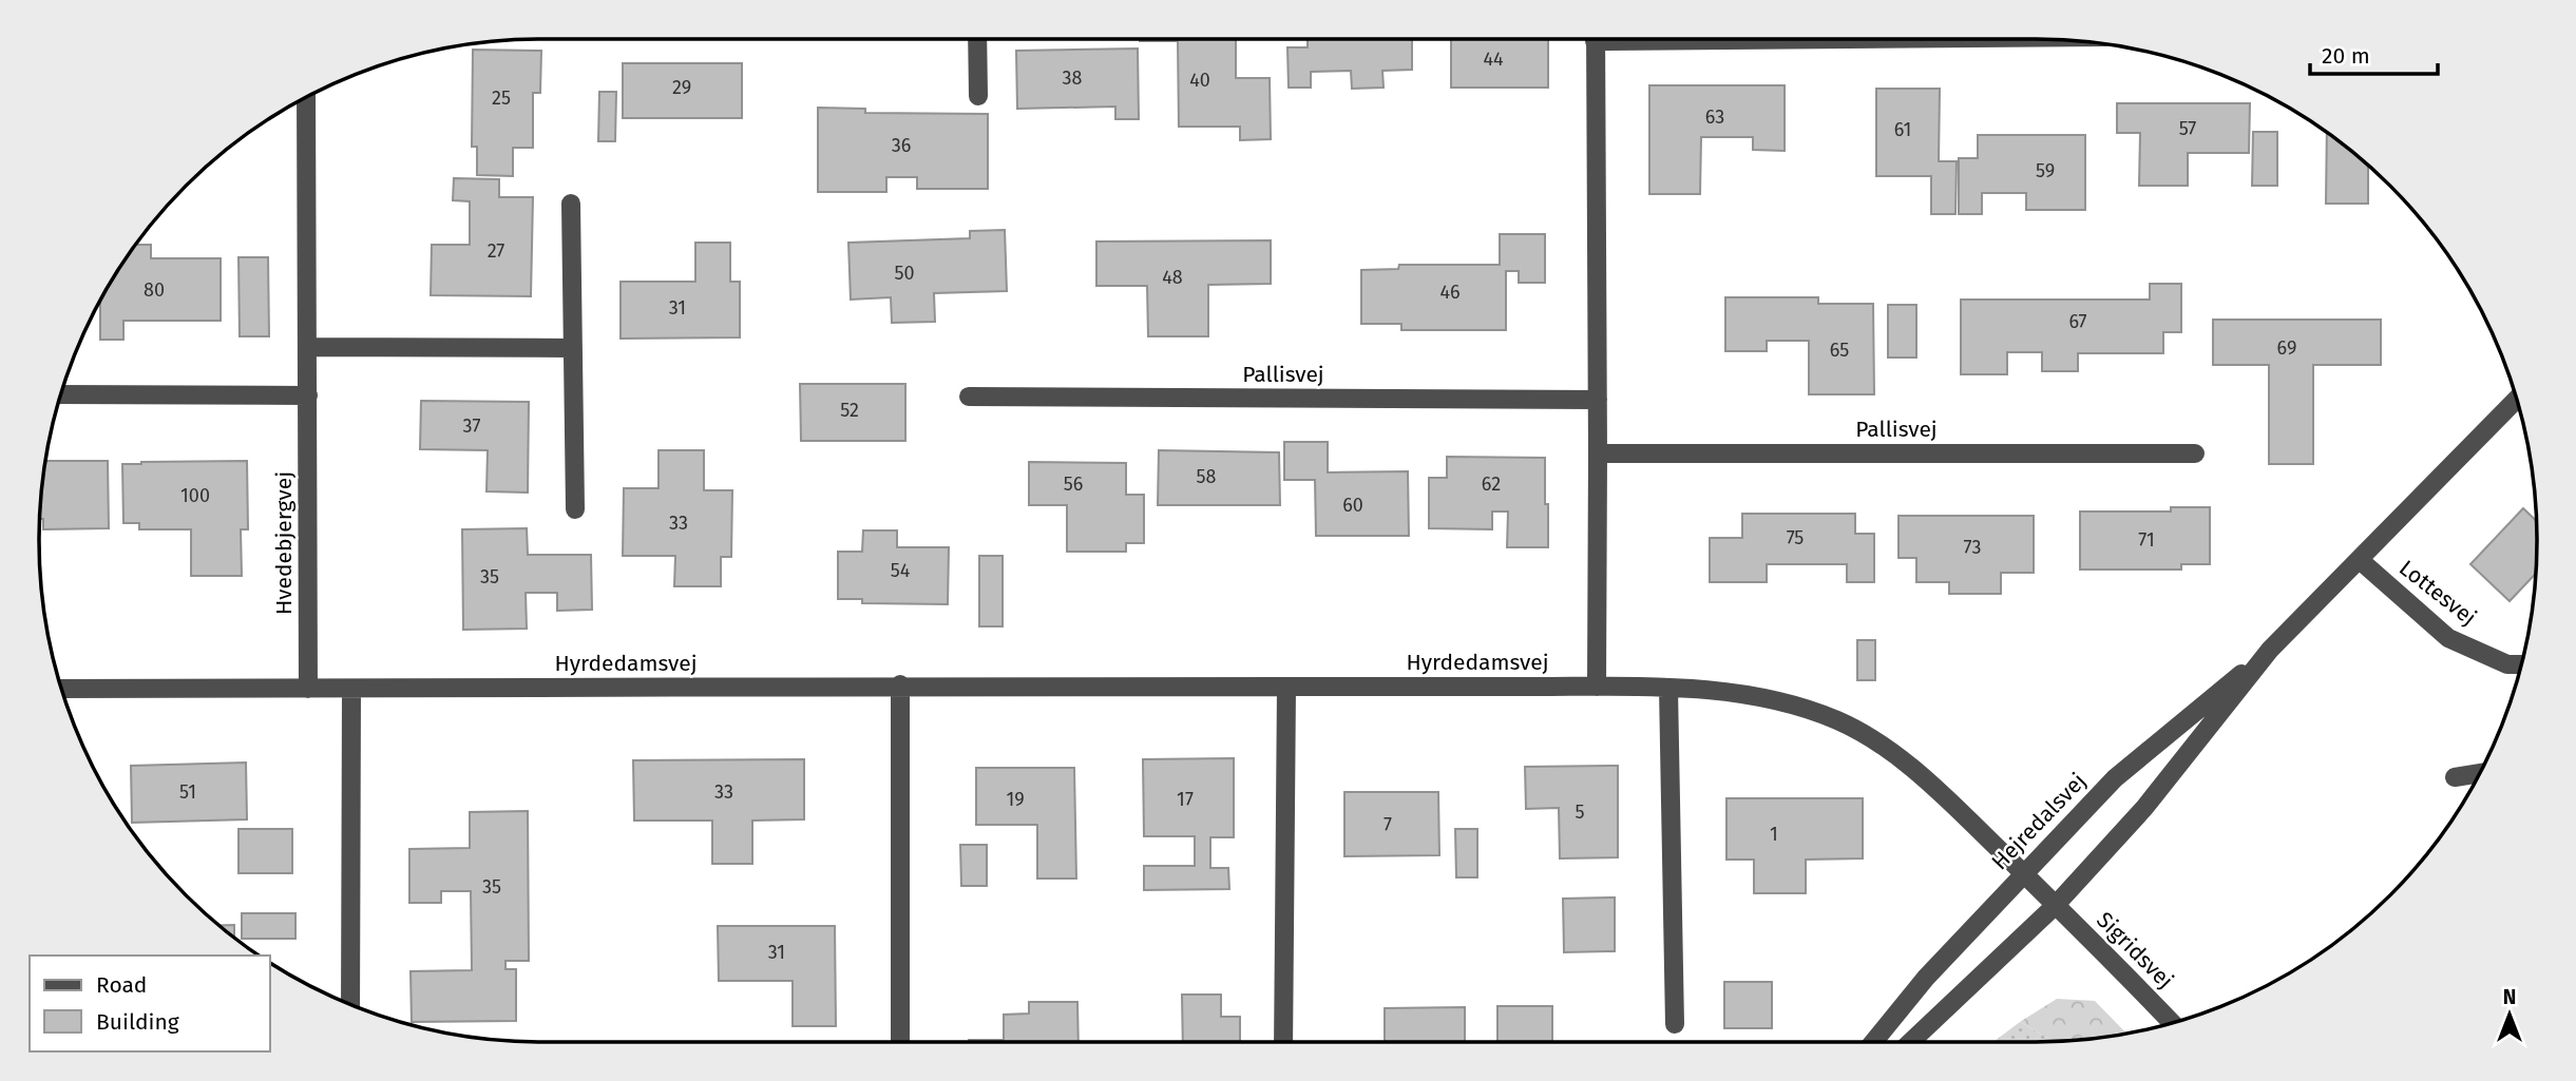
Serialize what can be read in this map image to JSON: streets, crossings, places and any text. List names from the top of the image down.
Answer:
{
  "streets": {
    "street": [
      "Pallisvej",
      "Hvedebjergvej",
      "Lottesvej",
      "Hyrdedamsvej",
      "Hejredalsvej",
      "Sigridsvej"
    ]
  },
  "crossings": [
    ["Hvedebjergvej", "Hyrdedamsvej"],
    ["Lottesvej", "Hejredalsvej"],
    ["Hyrdedamsvej", "Hejredalsvej"],
    ["Hyrdedamsvej", "Sigridsvej"],
    ["Hejredalsvej", "Sigridsvej"]
  ],
  "house_numbers": [
    "44",
    "38",
    "40",
    "29",
    "25",
    "63",
    "57",
    "61",
    "36",
    "59",
    "27",
    "50",
    "48",
    "80",
    "46",
    "31",
    "67",
    "69",
    "65",
    "52",
    "37",
    "58",
    "56",
    "62",
    "100",
    "60",
    "33",
    "75",
    "71",
    "73",
    "54",
    "35",
    "51",
    "33",
    "19",
    "17",
    "5",
    "7",
    "1",
    "35",
    "31"
  ],
  "legend": ["Road", "Building"],
  "scale_bar": "20 m",
  "north": "top"
}
